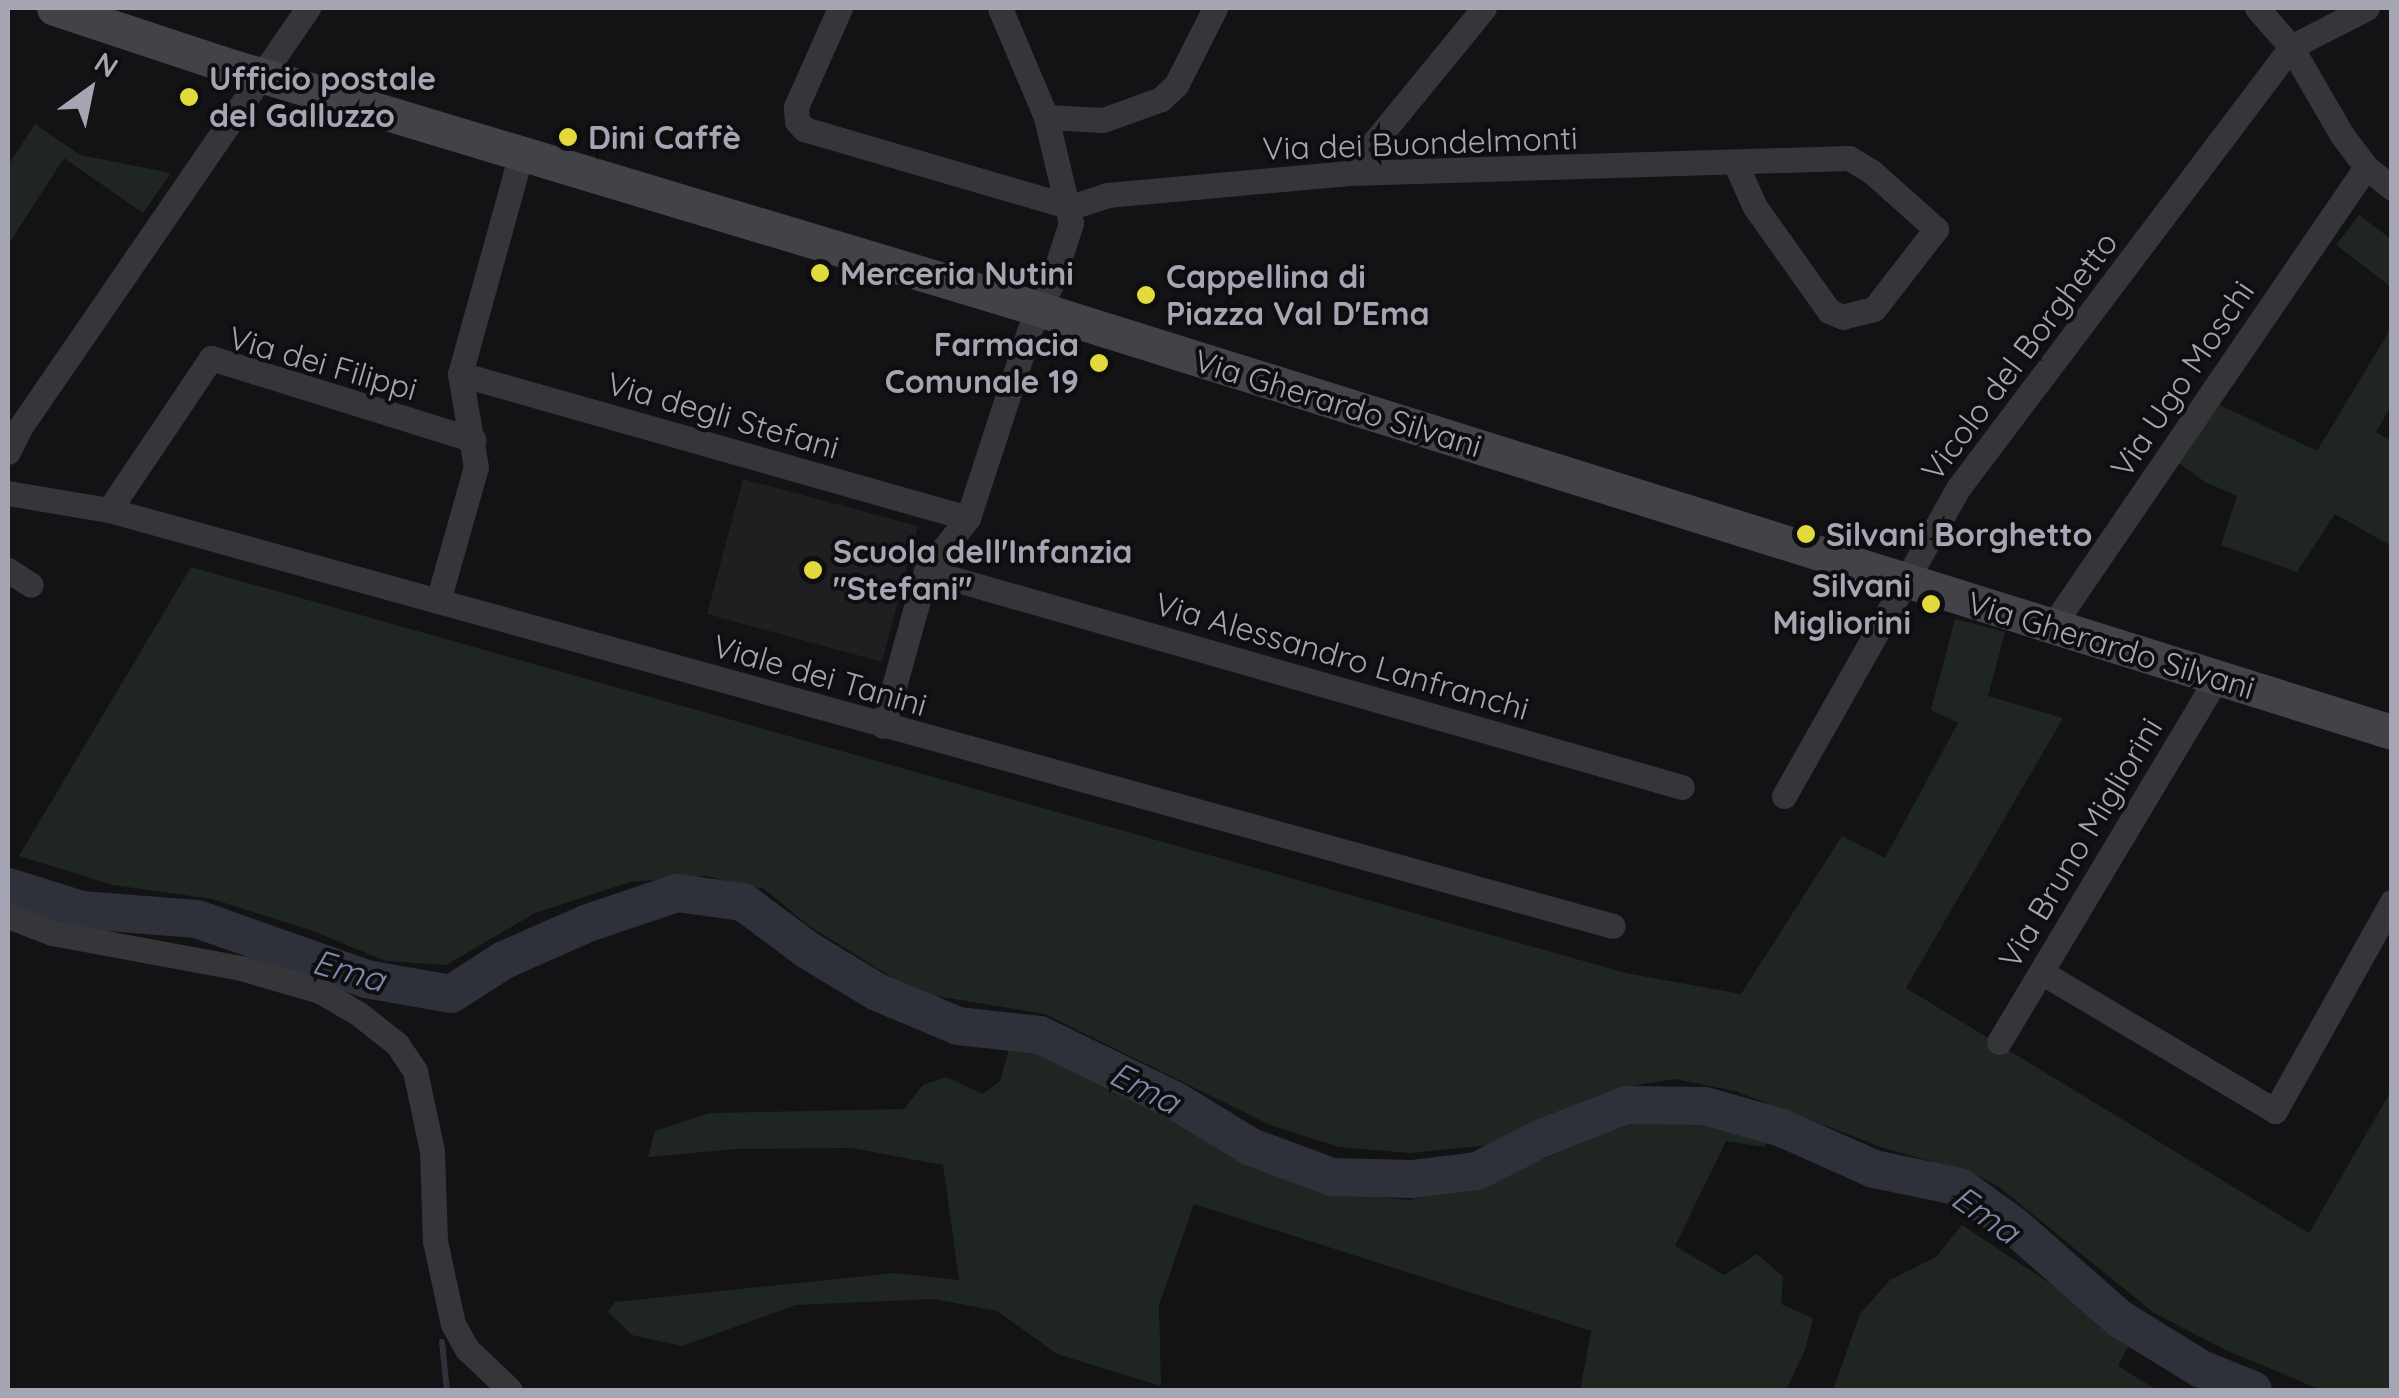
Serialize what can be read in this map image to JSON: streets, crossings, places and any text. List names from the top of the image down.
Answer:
{
  "streets": {
    "main road": ["Via Gherardo Silvani"],
    "street": [
      "Via dei Buondelmonti",
      "Vicolo del Borghetto",
      "Via dei Filippi",
      "Via Ugo Moschi",
      "Via degli Stefani",
      "Via Alessandro Lanfranchi",
      "Viale dei Tanini",
      "Via Bruno Migliorini"
    ]
  },
  "crossings": [
    ["Vicolo del Borghetto", "Via Gherardo Silvani"],
    ["Via dei Filippi", "Viale dei Tanini"],
    ["Via Ugo Moschi", "Via Gherardo Silvani"],
    ["Via Gherardo Silvani", "Via Bruno Migliorini"]
  ],
  "water": ["Ema"],
  "places": [
    "Ufficio postale del Galluzzo",
    "Dini Caffè",
    "Merceria Nutini",
    "Cappellina di Piazza Val D'Ema",
    "Farmacia Comunale 19",
    "Silvani Borghetto",
    "Scuola dell'Infanzia \"Stefani\"",
    "Silvani Migliorini"
  ],
  "north": "top right"
}
